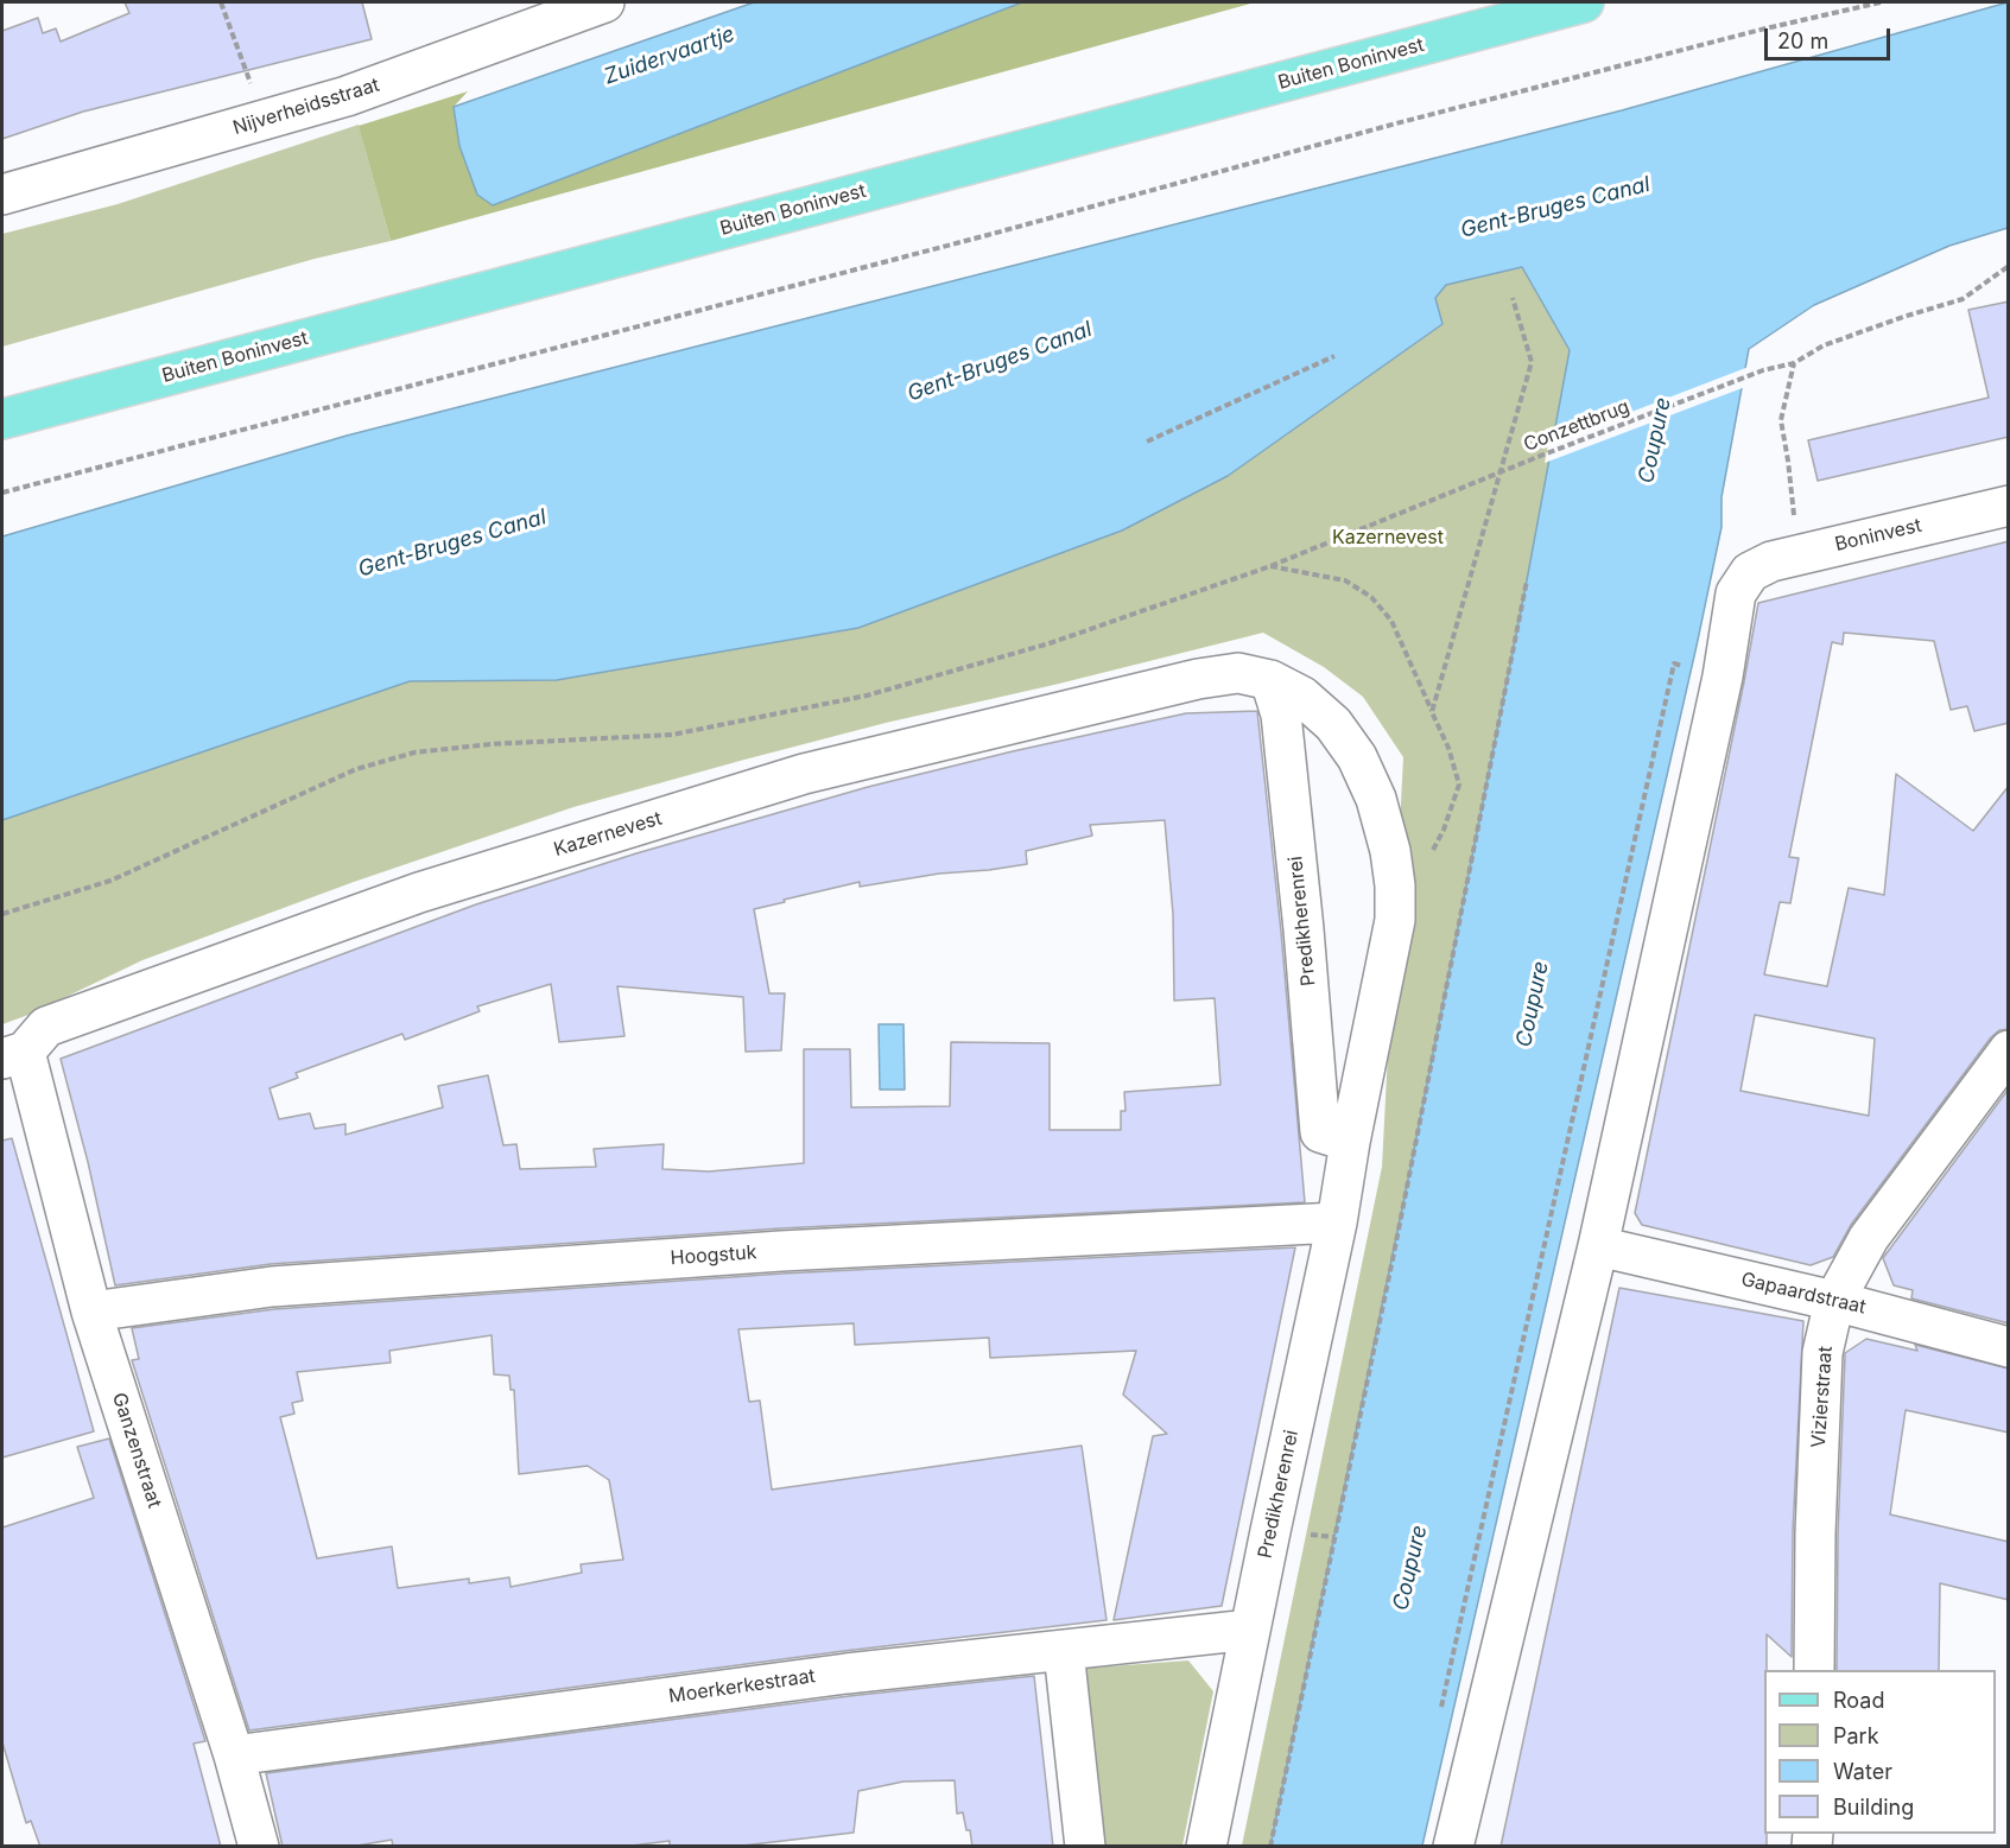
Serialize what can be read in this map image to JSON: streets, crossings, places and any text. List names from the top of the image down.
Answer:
{
  "streets": {
    "main road": ["Buiten Boninvest"],
    "street": [
      "Nijverheidsstraat",
      "Boninvest",
      "Kazernevest",
      "Predikherenrei",
      "Hoogstuk",
      "Gapaardstraat",
      "Vizierstraat",
      "Ganzenstraat",
      "Moerkerkestraat"
    ],
    "path": ["Conzettbrug"]
  },
  "crossings": [
    ["Boninvest", "Gapaardstraat"],
    ["Kazernevest", "Predikherenrei"],
    ["Kazernevest", "Ganzenstraat"],
    ["Predikherenrei", "Hoogstuk"],
    ["Predikherenrei", "Moerkerkestraat"],
    ["Hoogstuk", "Ganzenstraat"],
    ["Gapaardstraat", "Vizierstraat"],
    ["Ganzenstraat", "Moerkerkestraat"]
  ],
  "water": ["Zuidervaartje", "Gent-Bruges Canal", "Coupure"],
  "parks": ["Kazernevest"],
  "legend": [
    "Road",
    "Park",
    "Water",
    "Building"
  ],
  "scale_bar": "20 m"
}
